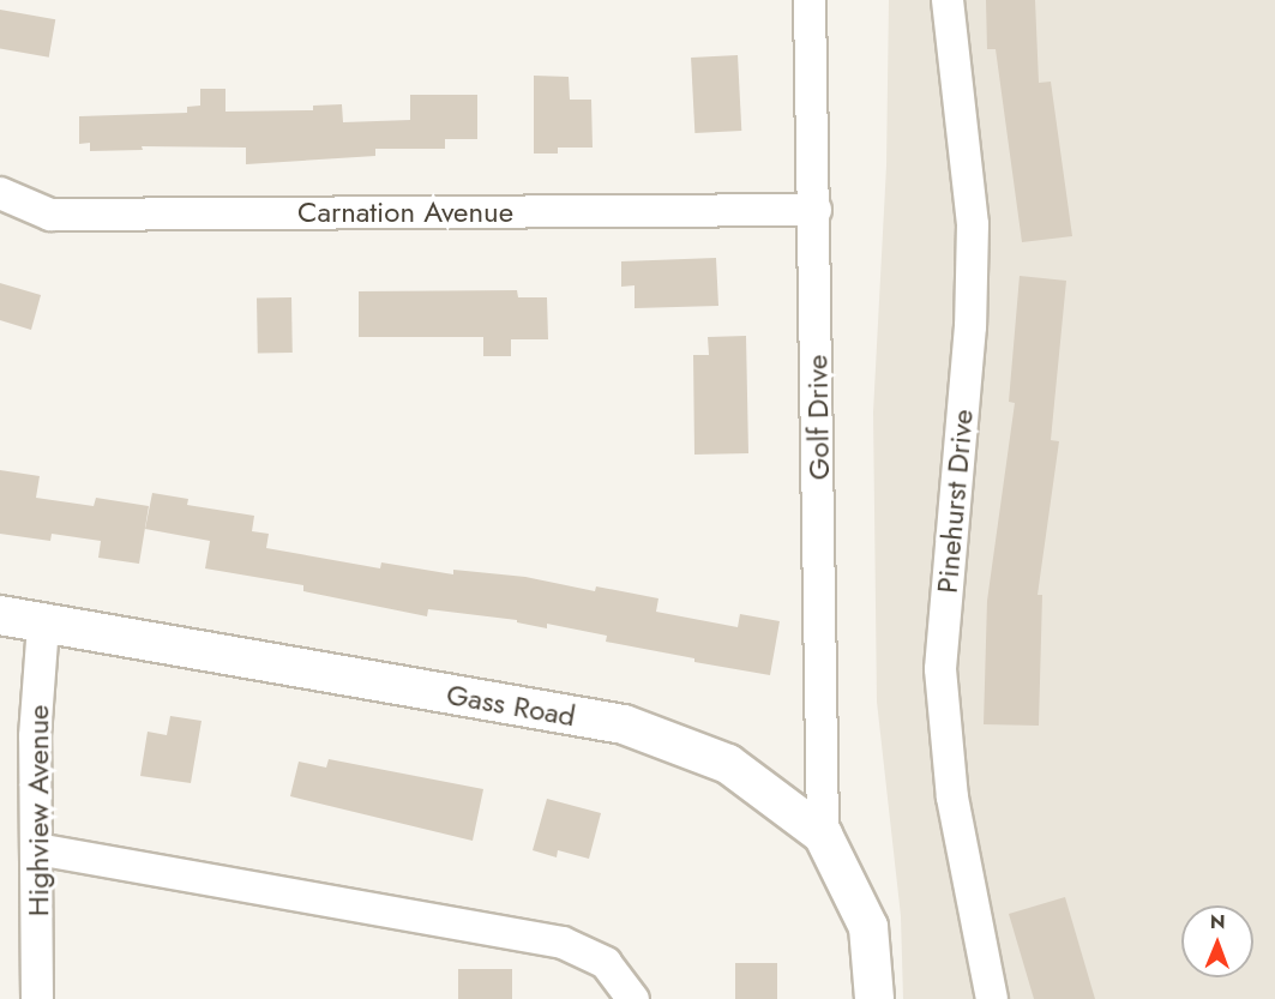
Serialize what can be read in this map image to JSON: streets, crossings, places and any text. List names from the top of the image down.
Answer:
{
  "streets": {
    "street": [
      "Carnation Avenue",
      "Golf Drive",
      "Pinehurst Drive",
      "Gass Road",
      "Highview Avenue"
    ]
  },
  "crossings": [
    ["Carnation Avenue", "Golf Drive"],
    ["Golf Drive", "Gass Road"],
    ["Gass Road", "Highview Avenue"]
  ],
  "north": "top"
}
